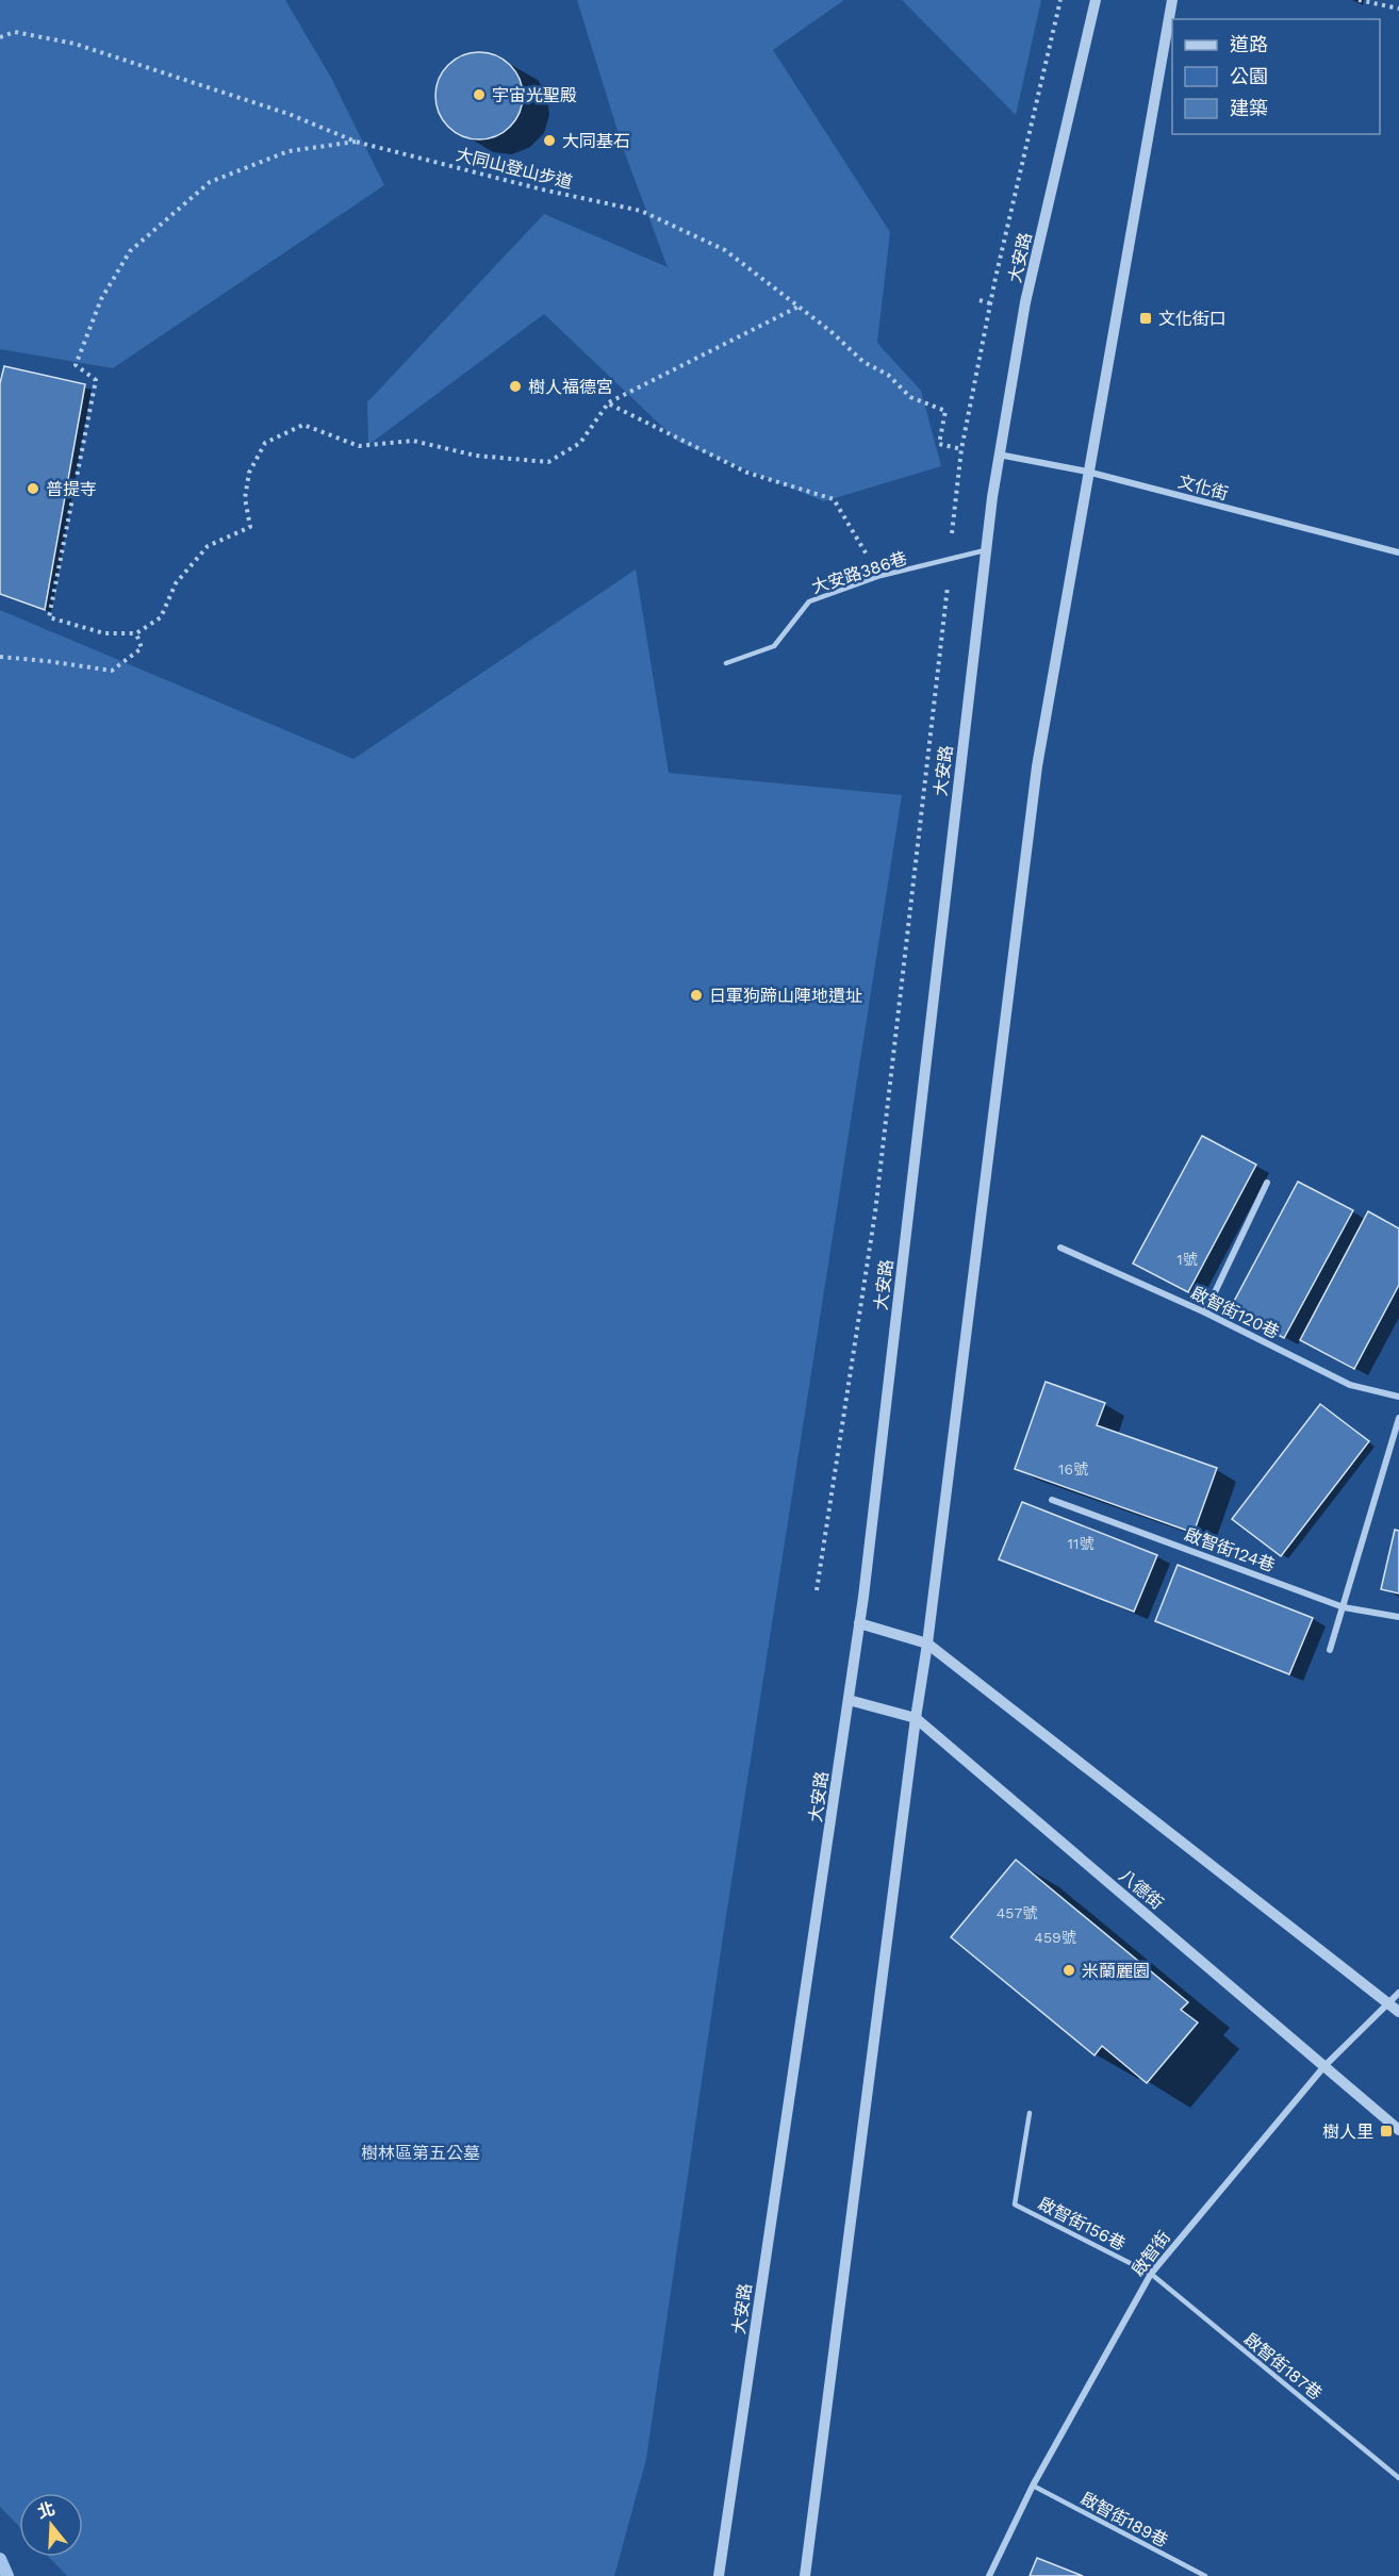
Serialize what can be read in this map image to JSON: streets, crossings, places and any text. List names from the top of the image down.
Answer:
{
  "streets": {
    "street": [
      "大安路",
      "文化街",
      "啟智街120巷",
      "啟智街124巷",
      "八德街",
      "啟智街"
    ],
    "lane": [
      "大安路386巷",
      "啟智街156巷",
      "啟智街187巷",
      "啟智街189巷"
    ],
    "path": ["大同山登山步道"]
  },
  "crossings": [
    ["大安路", "文化街"],
    ["大安路", "大安路386巷"],
    ["大安路", "八德街"],
    ["八德街", "啟智街"],
    ["啟智街156巷", "啟智街"],
    ["啟智街156巷", "啟智街187巷"],
    ["啟智街", "啟智街187巷"],
    ["啟智街", "啟智街189巷"]
  ],
  "parks": ["樹林區第五公墓"],
  "places": {
    "other": [
      "宇宙光聖殿",
      "大同基石",
      "樹人福德宮",
      "普提寺",
      "日軍狗蹄山陣地遺址",
      "米蘭麗園"
    ],
    "transit": ["文化街口", "樹人里"]
  },
  "house_numbers": [
    "1號",
    "16號",
    "11號",
    "457號",
    "459號"
  ],
  "legend": ["道路", "公園", "建築"],
  "north": "top"
}
